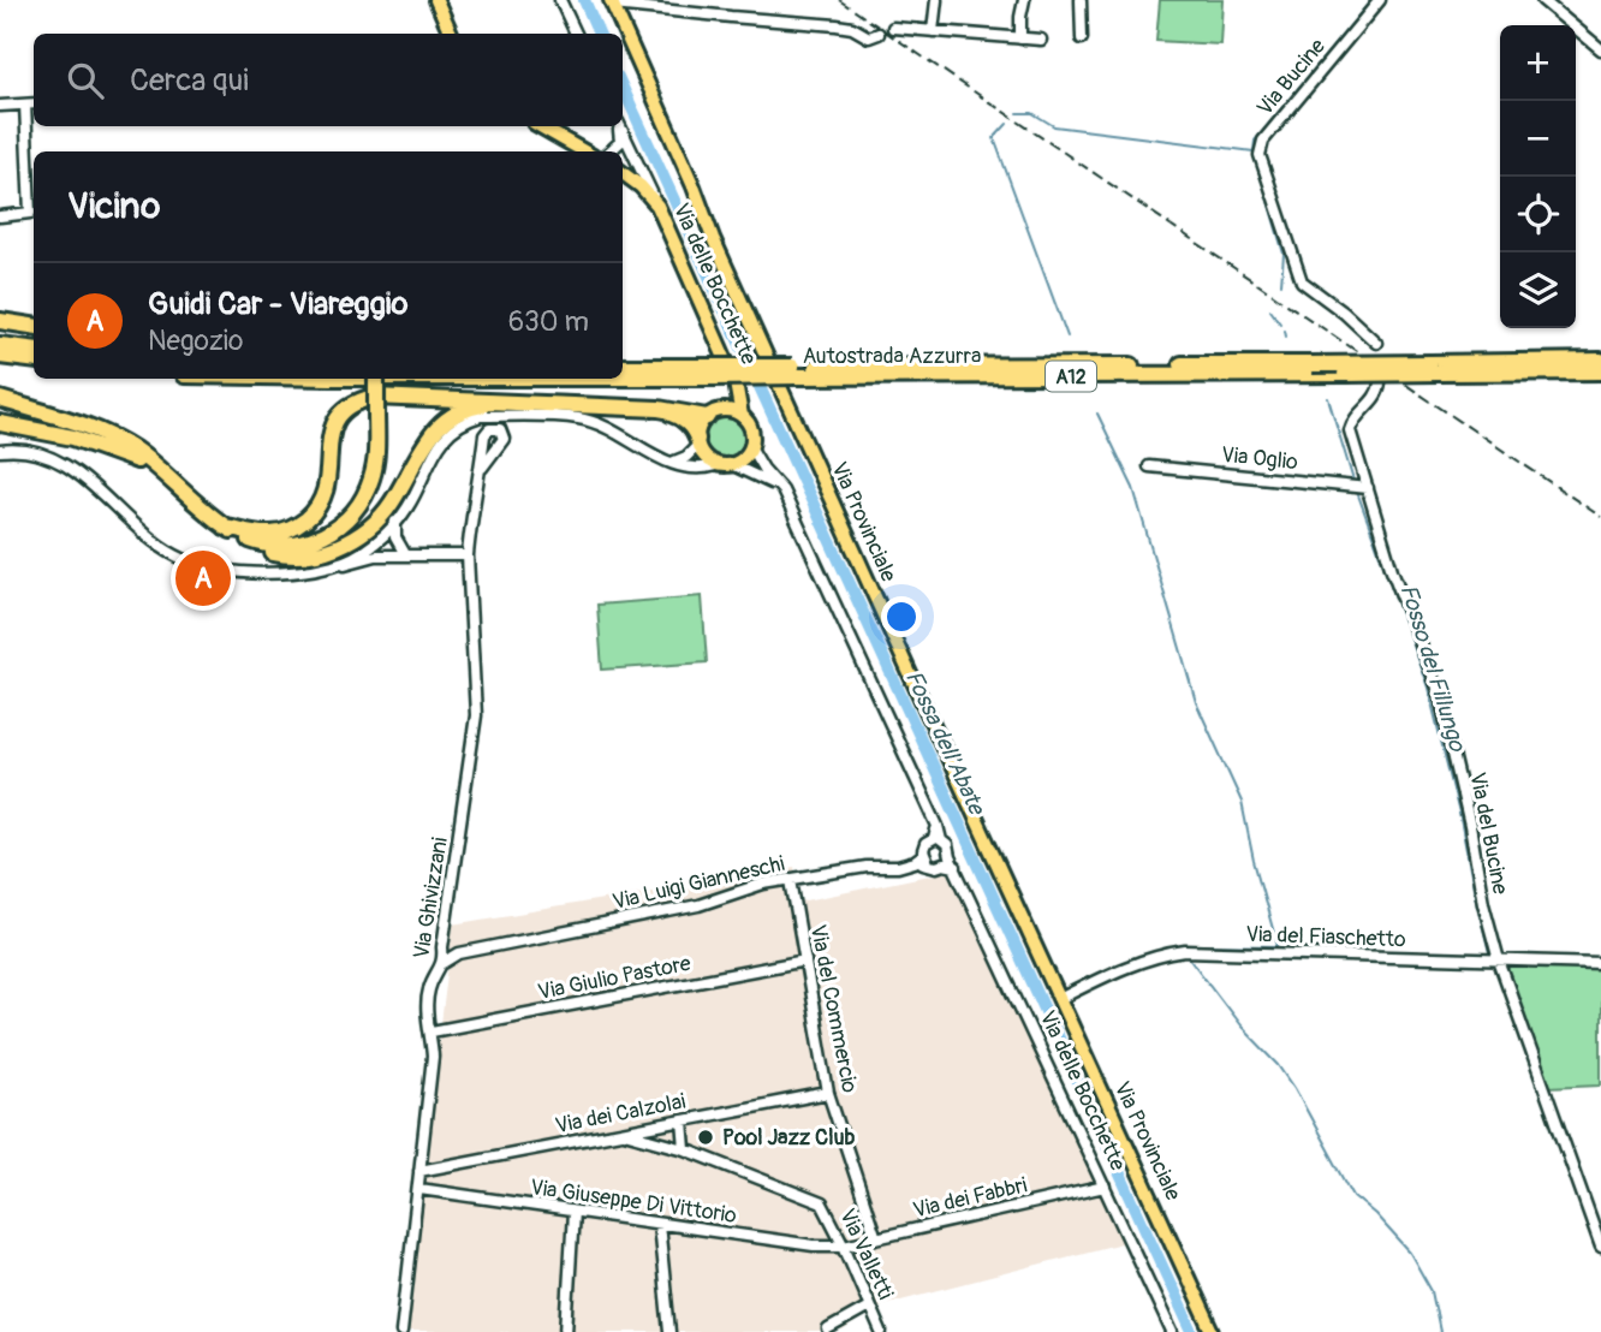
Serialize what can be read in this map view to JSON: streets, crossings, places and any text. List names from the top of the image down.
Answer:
{
  "streets": {
    "highway": ["Autostrada Azzurra", "A12"],
    "main road": ["Via delle Bocchette", "Via Provinciale"],
    "street": [
      "Via Bucine",
      "Via Oglio",
      "Via del Bucine",
      "Via Luigi Gianneschi",
      "Via Ghivizzani",
      "Via del Fiaschetto",
      "Via Giulio Pastore",
      "Via del Commercio",
      "Via dei Calzolai",
      "Via dei Fabbri",
      "Via Giuseppe Di Vittorio",
      "Via Valletti"
    ]
  },
  "crossings": [
    ["Via delle Bocchette", "Via Luigi Gianneschi"],
    ["Via delle Bocchette", "Via dei Fabbri"],
    ["Via Oglio", "Via del Bucine"],
    ["Via Provinciale", "Via del Fiaschetto"],
    ["Via del Bucine", "Via del Fiaschetto"],
    ["Via Luigi Gianneschi", "Via Ghivizzani"],
    ["Via Luigi Gianneschi", "Via del Commercio"],
    ["Via Ghivizzani", "Via Giulio Pastore"],
    ["Via Ghivizzani", "Via dei Calzolai"],
    ["Via Ghivizzani", "Via Giuseppe Di Vittorio"],
    ["Via Giulio Pastore", "Via del Commercio"],
    ["Via del Commercio", "Via dei Calzolai"],
    ["Via del Commercio", "Via dei Fabbri"],
    ["Via dei Calzolai", "Via Valletti"],
    ["Via dei Fabbri", "Via Giuseppe Di Vittorio"],
    ["Via dei Fabbri", "Via Valletti"],
    ["Via Giuseppe Di Vittorio", "Via Valletti"]
  ],
  "water": ["Fosso del Fillungo", "Fossa dell'Abate"],
  "places": ["Pool Jazz Club"],
  "page": {
    "map_buttons": ["+", "−"],
    "search": "Cerca qui",
    "heading": "Vicino",
    "list": [
      {
        "mark": "A",
        "name": "Guidi Car - Viareggio",
        "note": "Negozio",
        "value": "630 m"
      }
    ],
    "pins": "A"
  }
}
